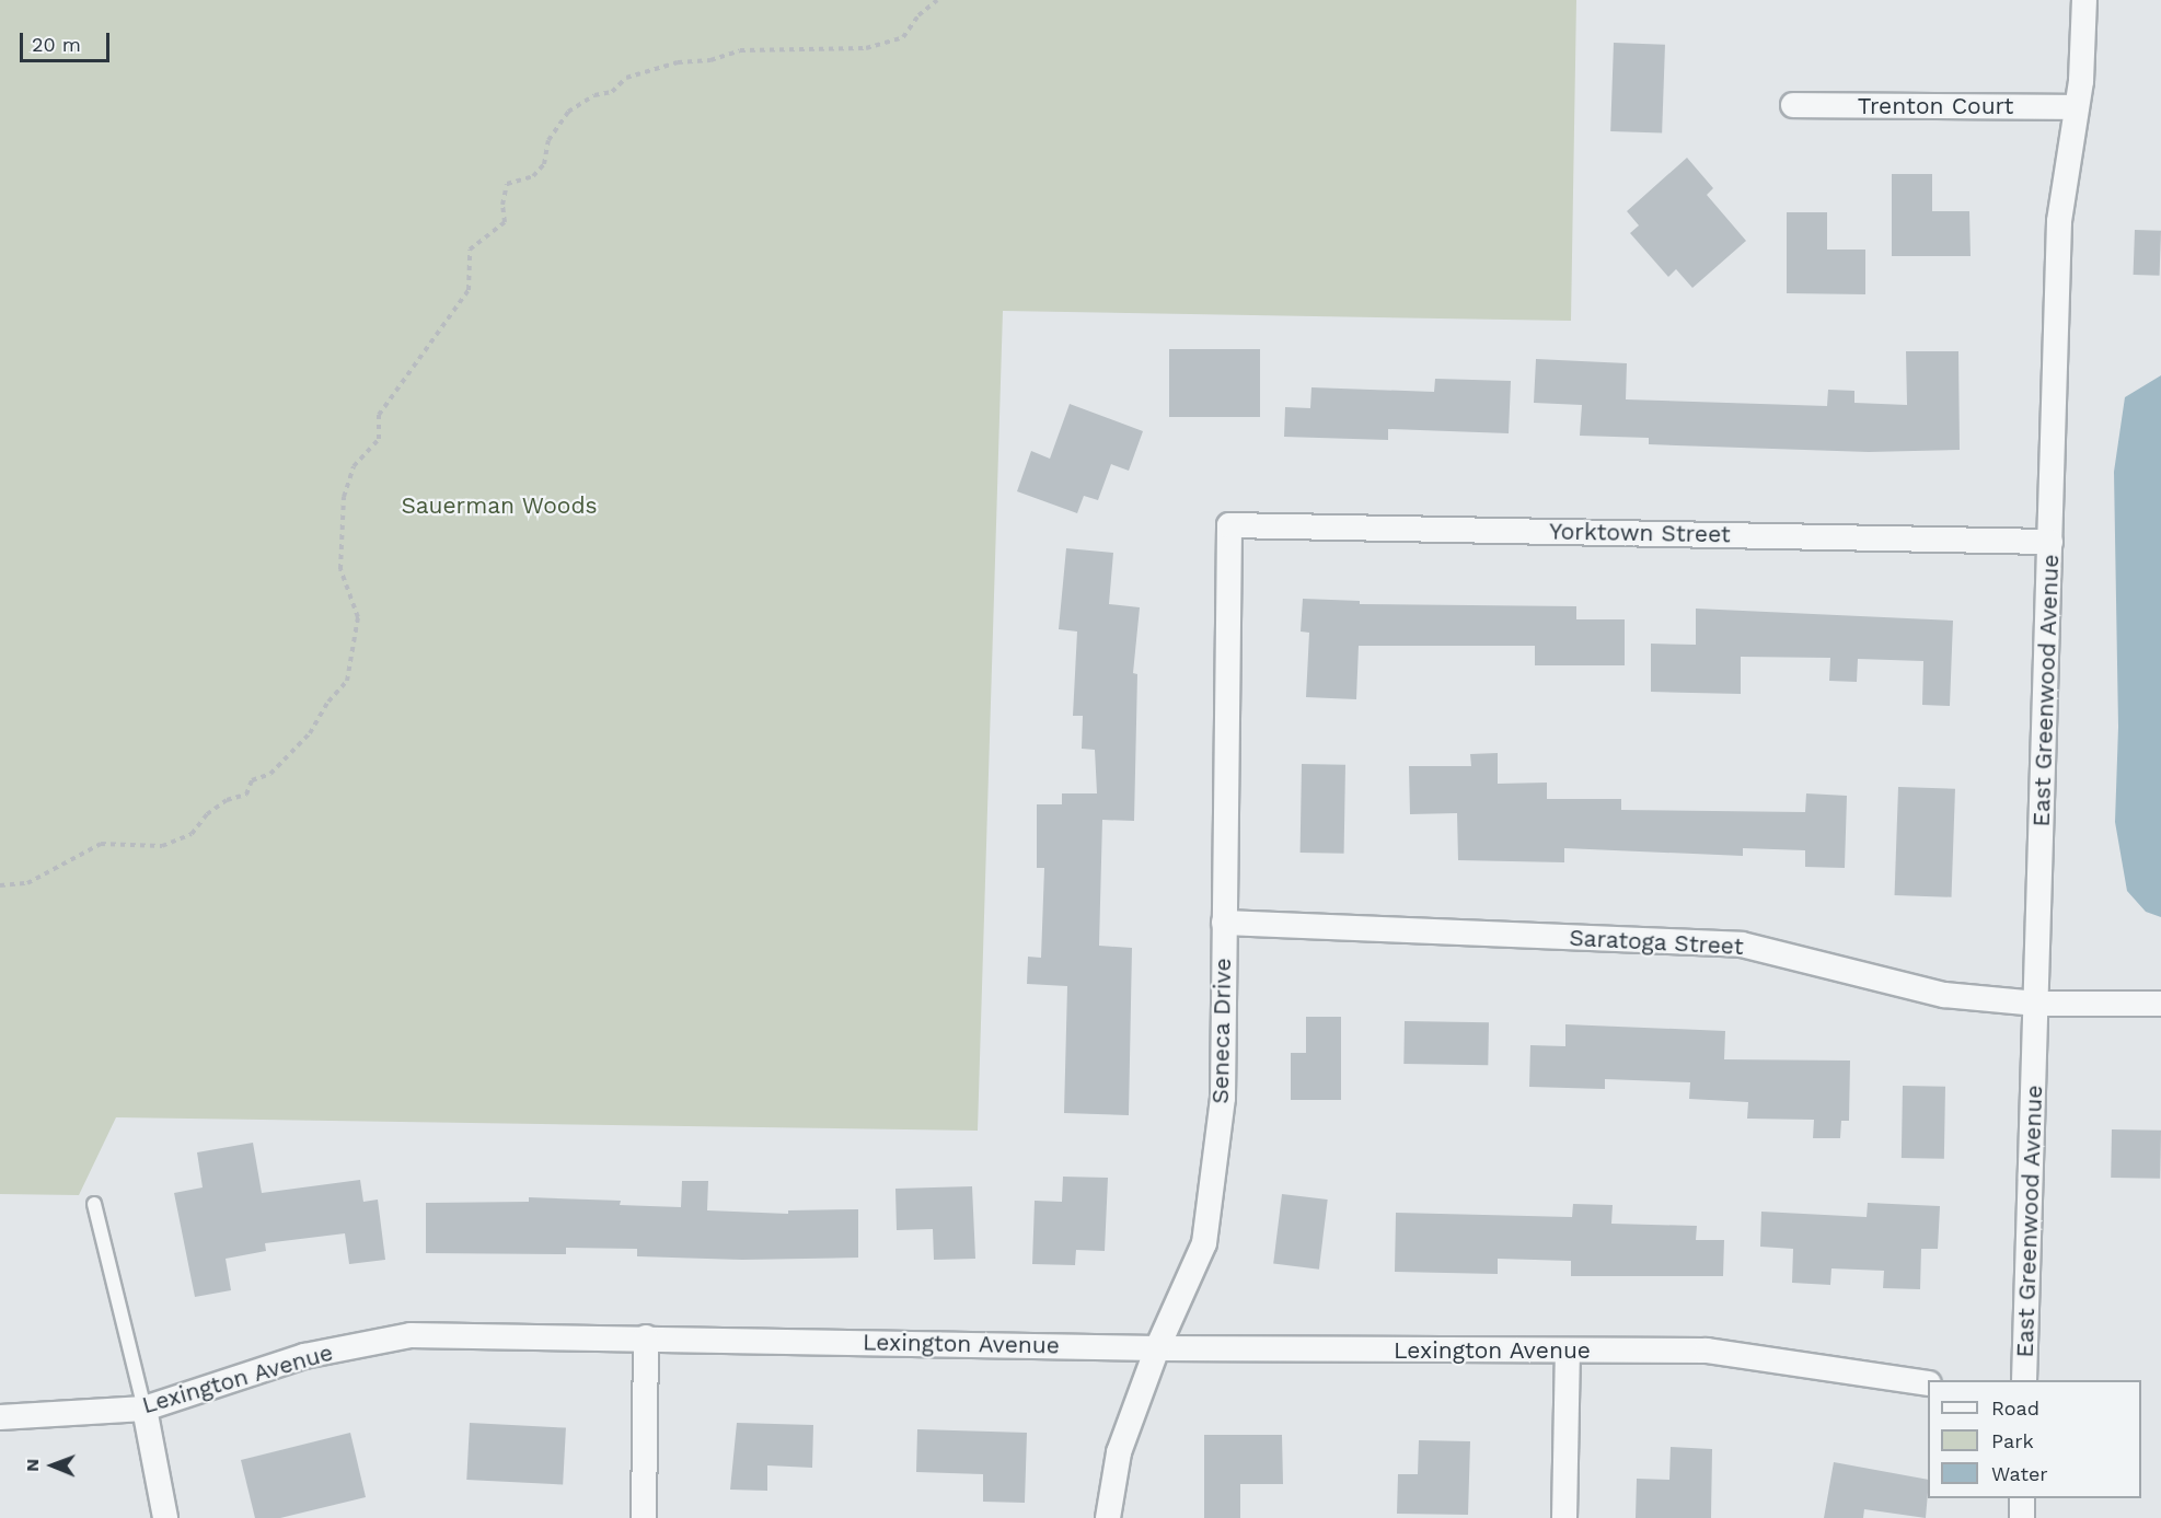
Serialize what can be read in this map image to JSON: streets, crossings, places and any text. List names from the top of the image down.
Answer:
{
  "streets": {
    "street": [
      "Trenton Court",
      "Yorktown Street",
      "East Greenwood Avenue",
      "Saratoga Street",
      "Seneca Drive",
      "Lexington Avenue"
    ]
  },
  "crossings": [
    ["Trenton Court", "East Greenwood Avenue"],
    ["Yorktown Street", "East Greenwood Avenue"],
    ["Yorktown Street", "Seneca Drive"],
    ["East Greenwood Avenue", "Saratoga Street"],
    ["Saratoga Street", "Seneca Drive"],
    ["Seneca Drive", "Lexington Avenue"]
  ],
  "parks": ["Sauerman Woods"],
  "legend": ["Road", "Park", "Water"],
  "scale_bar": "20 m",
  "north": "left"
}
